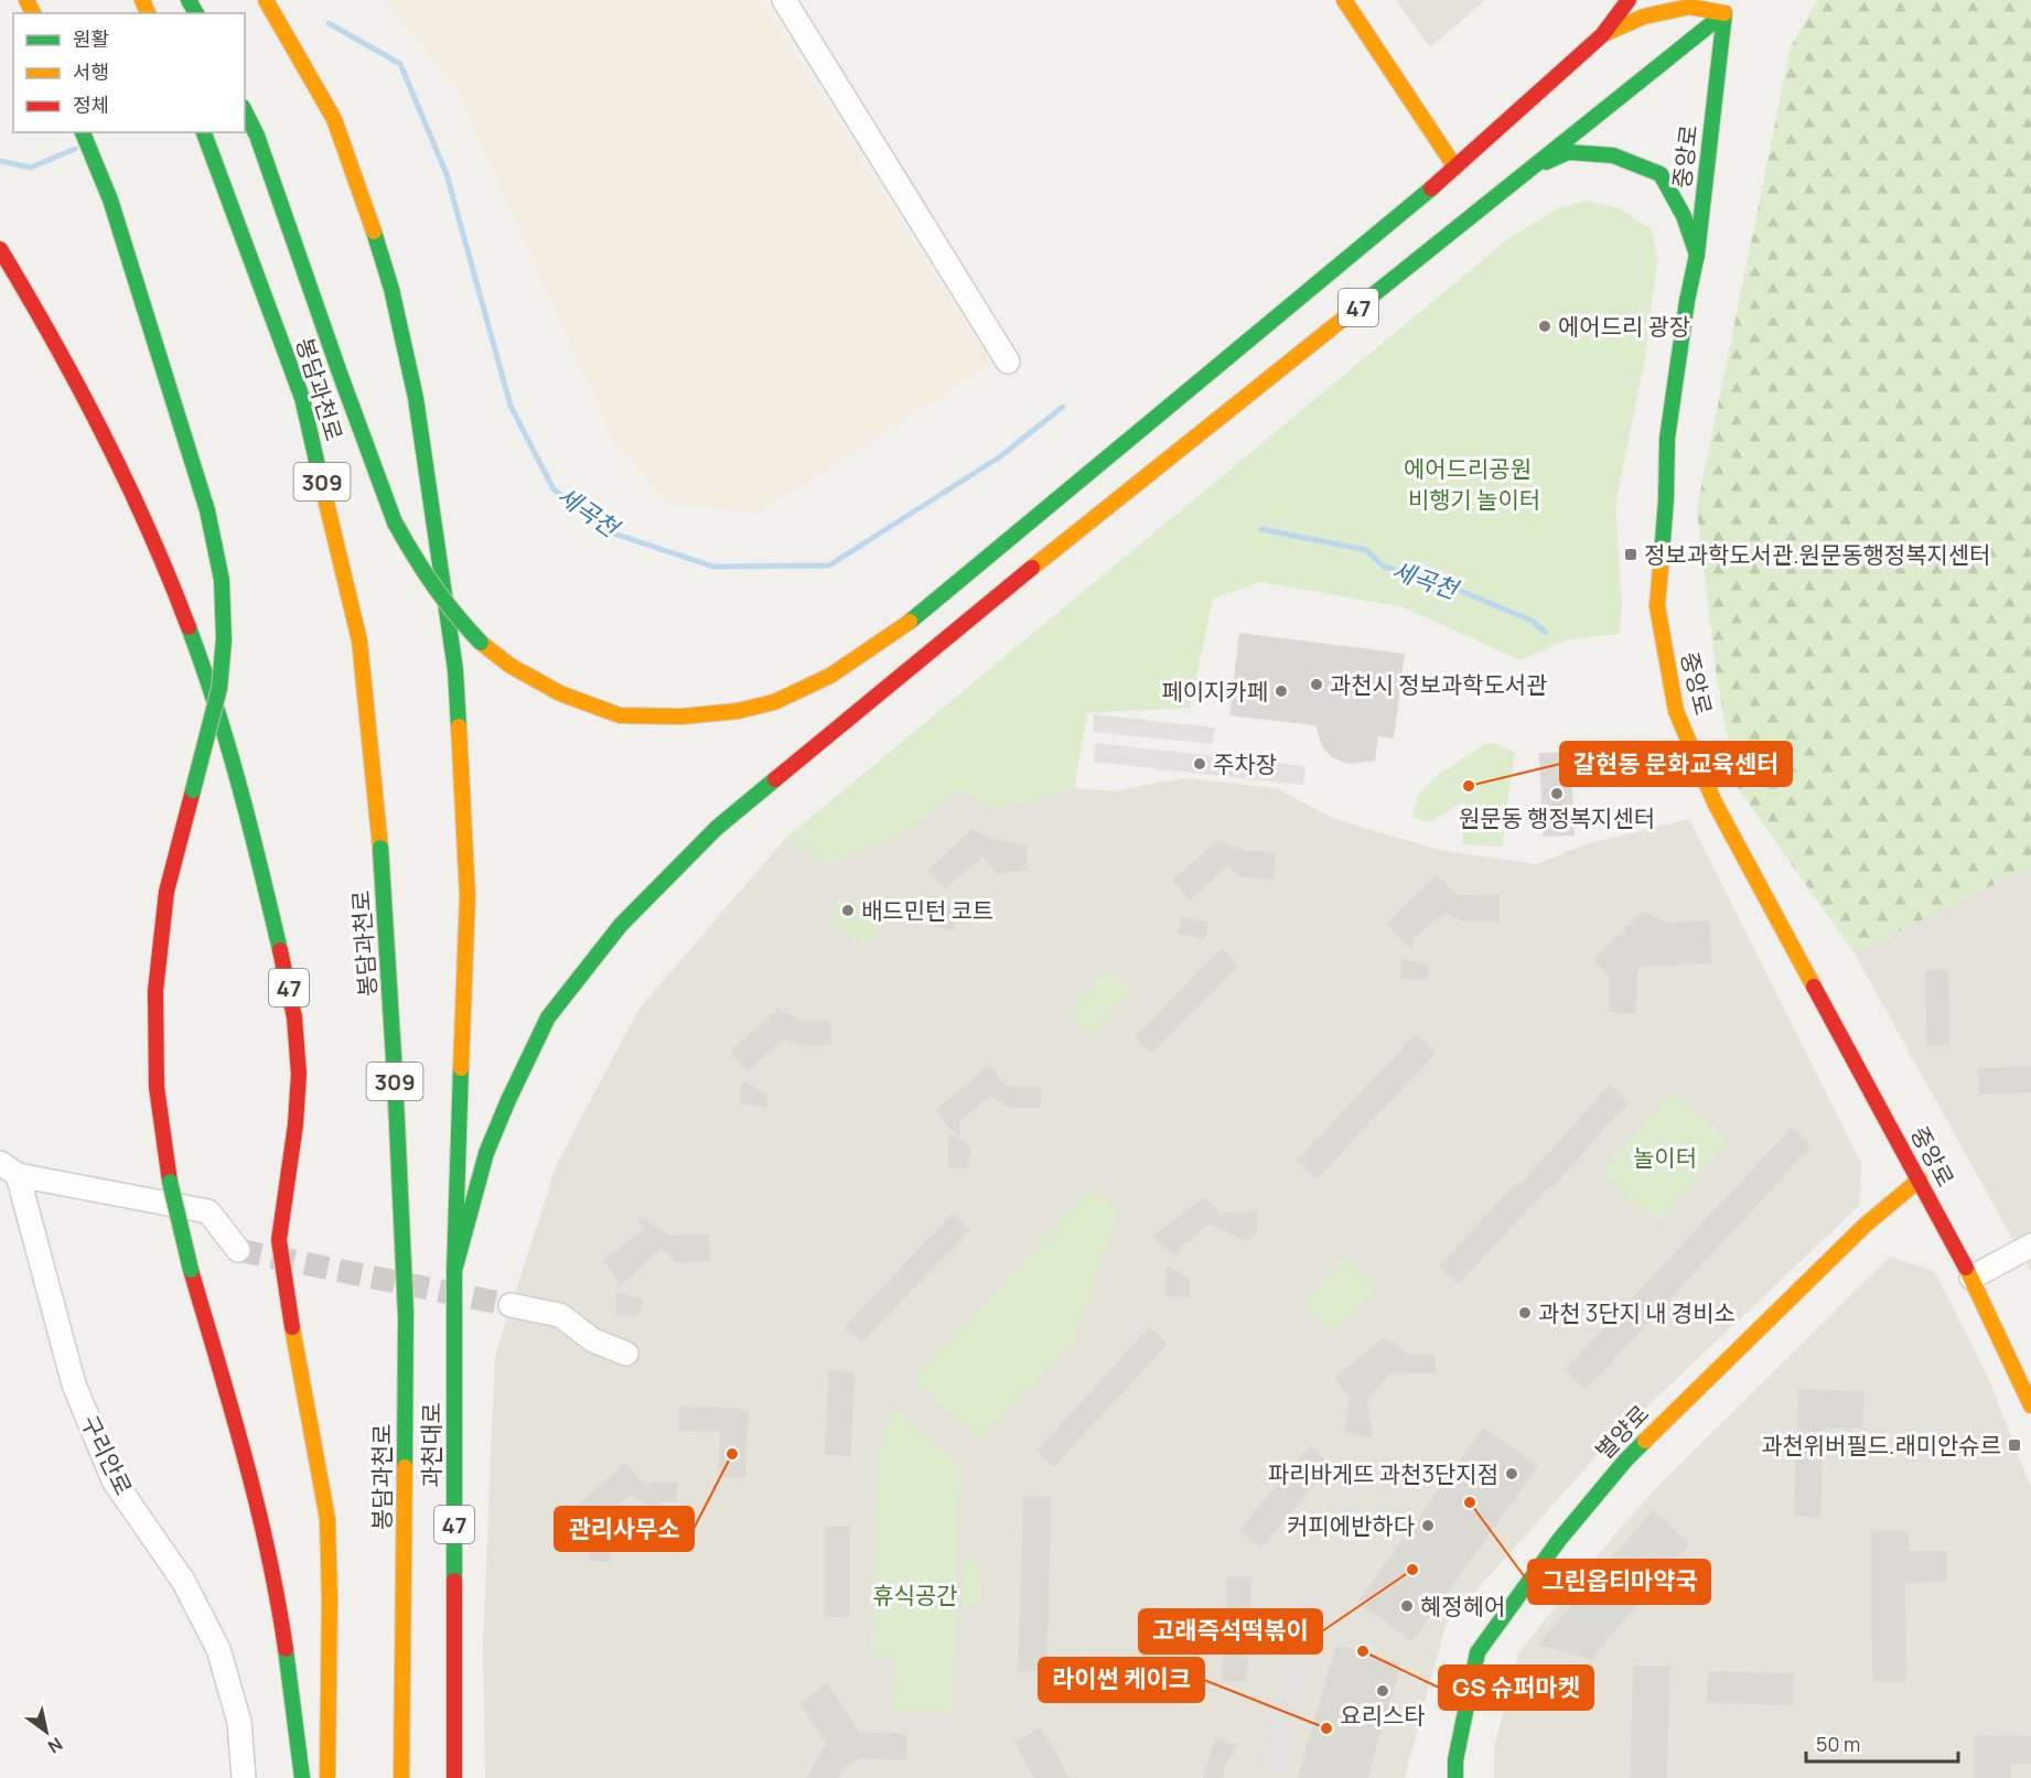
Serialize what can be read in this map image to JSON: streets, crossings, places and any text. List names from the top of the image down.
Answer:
{
  "streets": {
    "main road": [
      "중앙로",
      "47",
      "봉담과천로",
      "309",
      "별양로",
      "과천대로"
    ],
    "street": ["구리안로"]
  },
  "crossings": [
    ["중앙로", "47"],
    ["중앙로", "별양로"],
    ["47", "과천대로"]
  ],
  "water": ["세곡천"],
  "parks": [
    "에어드리공원",
    "비행기 놀이터",
    "놀이터",
    "휴식공간"
  ],
  "places": {
    "other": [
      "에어드리 광장",
      "과천시 정보과학도서관",
      "페이지카페",
      "주차장",
      "갈현동 문화교육센터",
      "원문동 행정복지센터",
      "배드민턴 코트",
      "과천 3단지 내 경비소",
      "관리사무소",
      "파리바게뜨 과천3단지점",
      "그린옵티마약국",
      "커피에반하다",
      "고래즉석떡볶이",
      "혜정헤어",
      "GS 슈퍼마켓",
      "요리스타",
      "라이썬 케이크"
    ],
    "transit": ["정보과학도서관.원문동행정복지센터", "과천위버필드.래미안슈르"]
  },
  "legend": ["원활", "서행", "정체"],
  "scale_bar": "50 m",
  "north": "bottom right"
}
